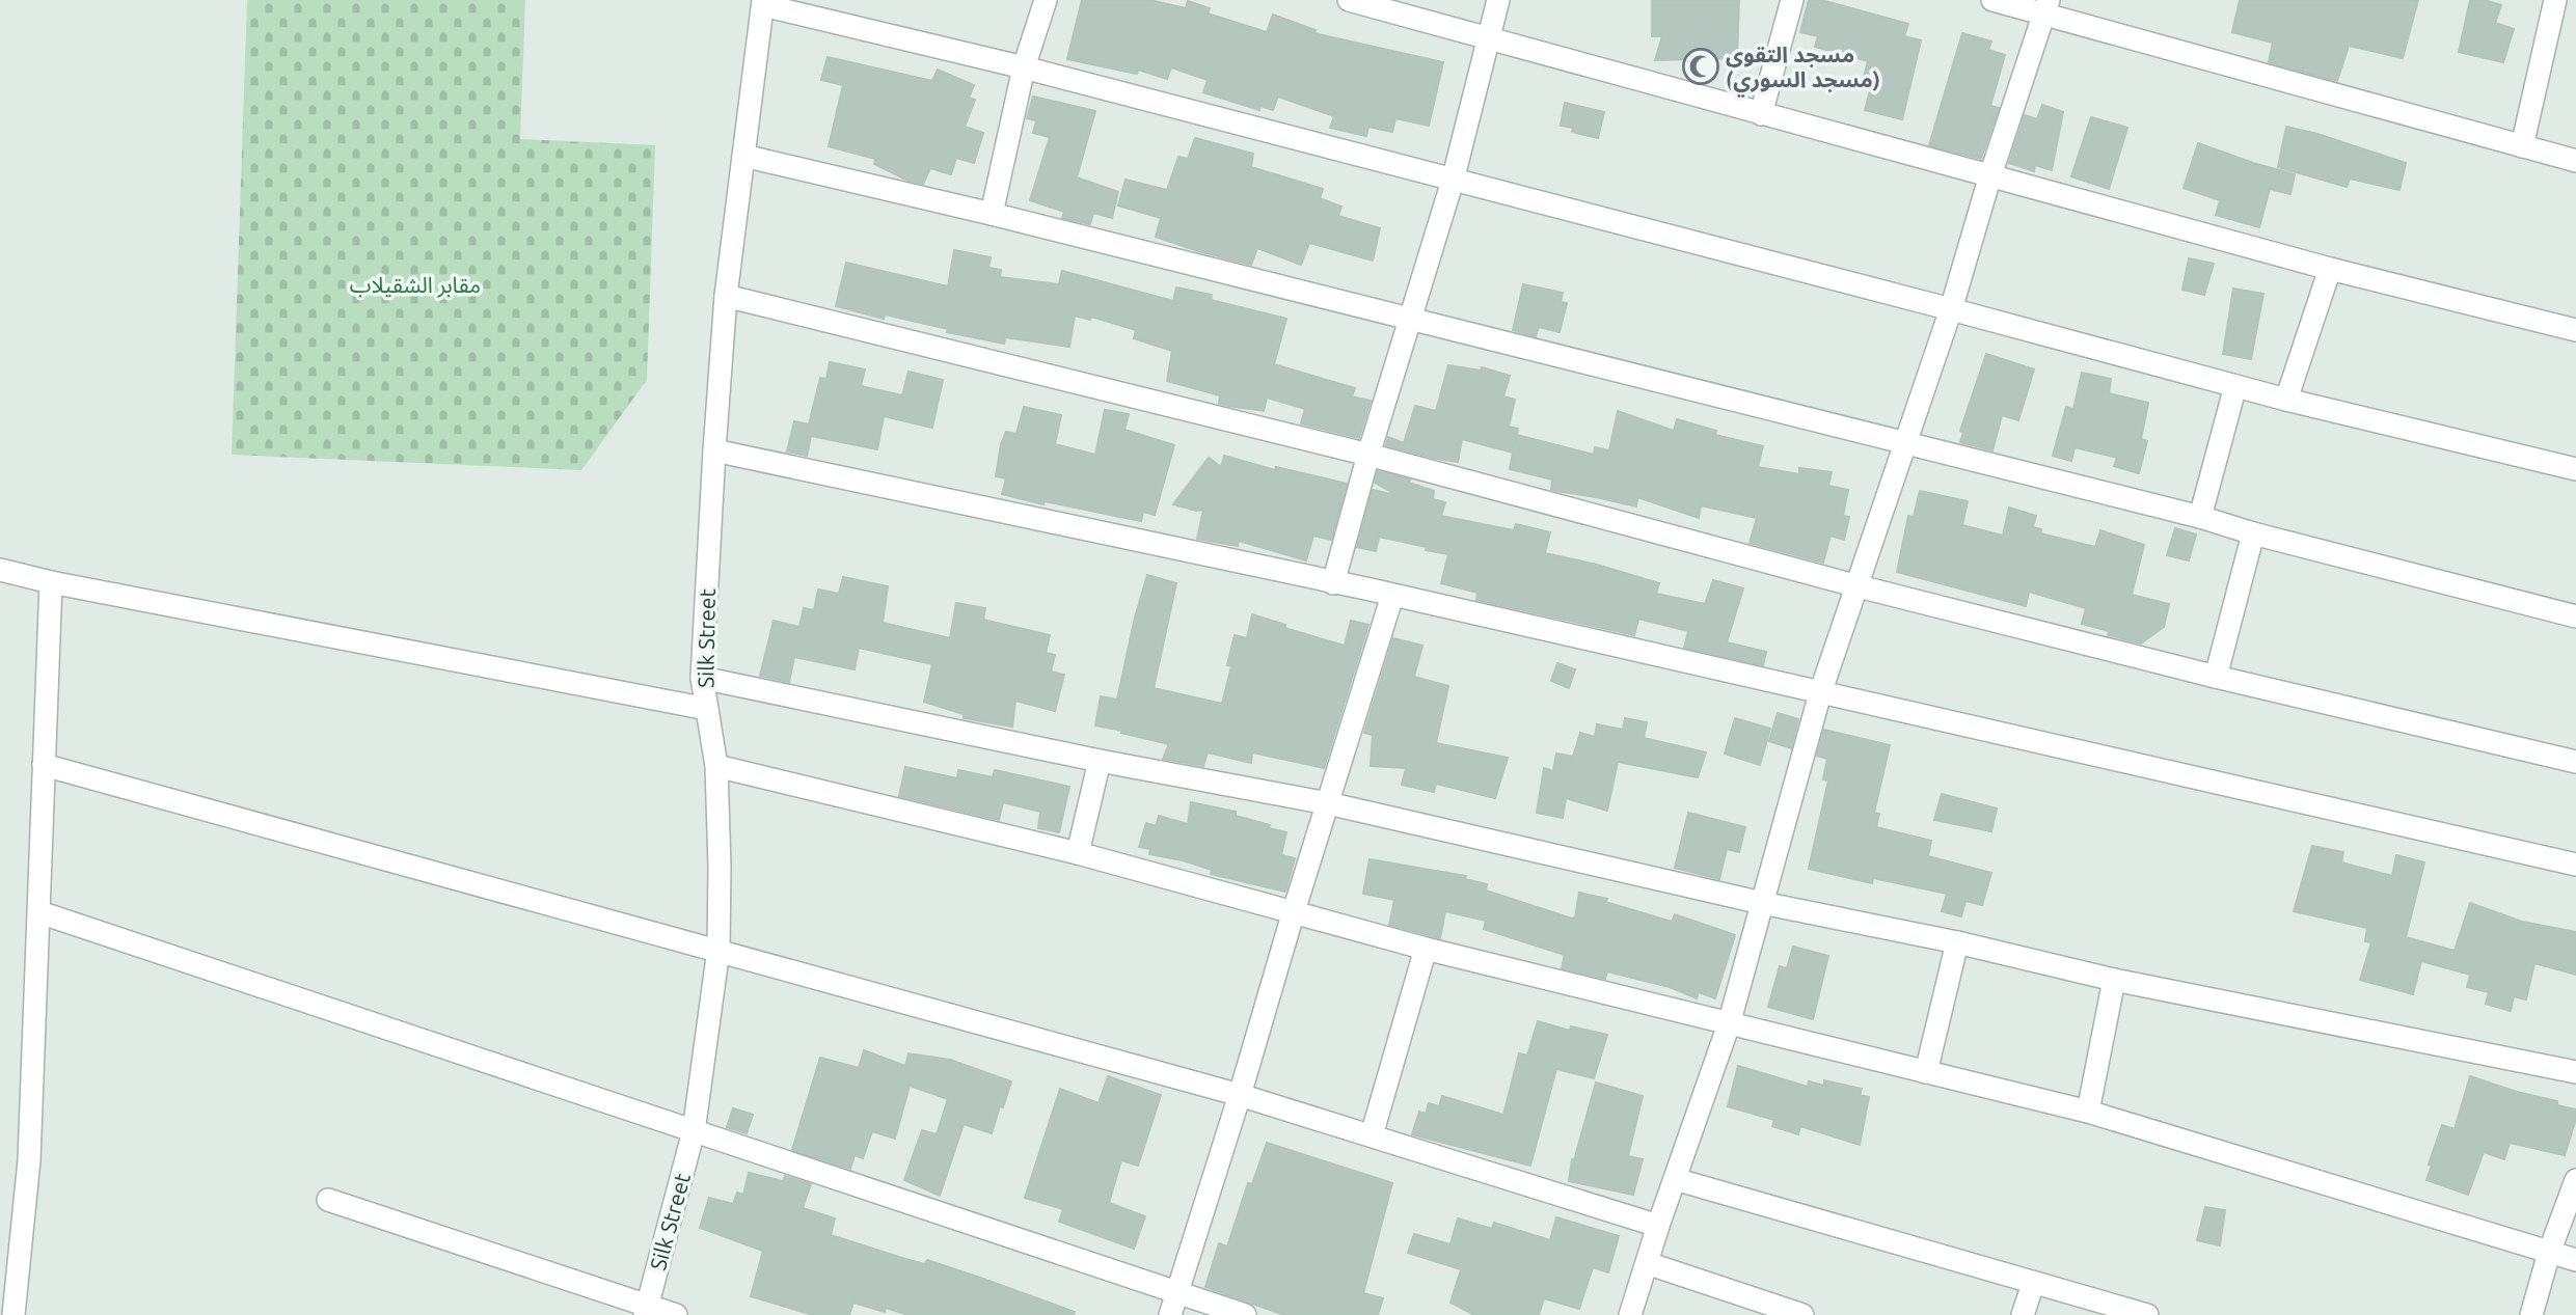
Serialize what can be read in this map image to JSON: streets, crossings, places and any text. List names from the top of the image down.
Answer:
{
  "streets": {
    "street": ["Silk Street"]
  },
  "parks": ["مقابر الشقيلاب"],
  "places": {
    "mosque": ["مسجد التقوى (مسجد السوري)"]
  }
}
